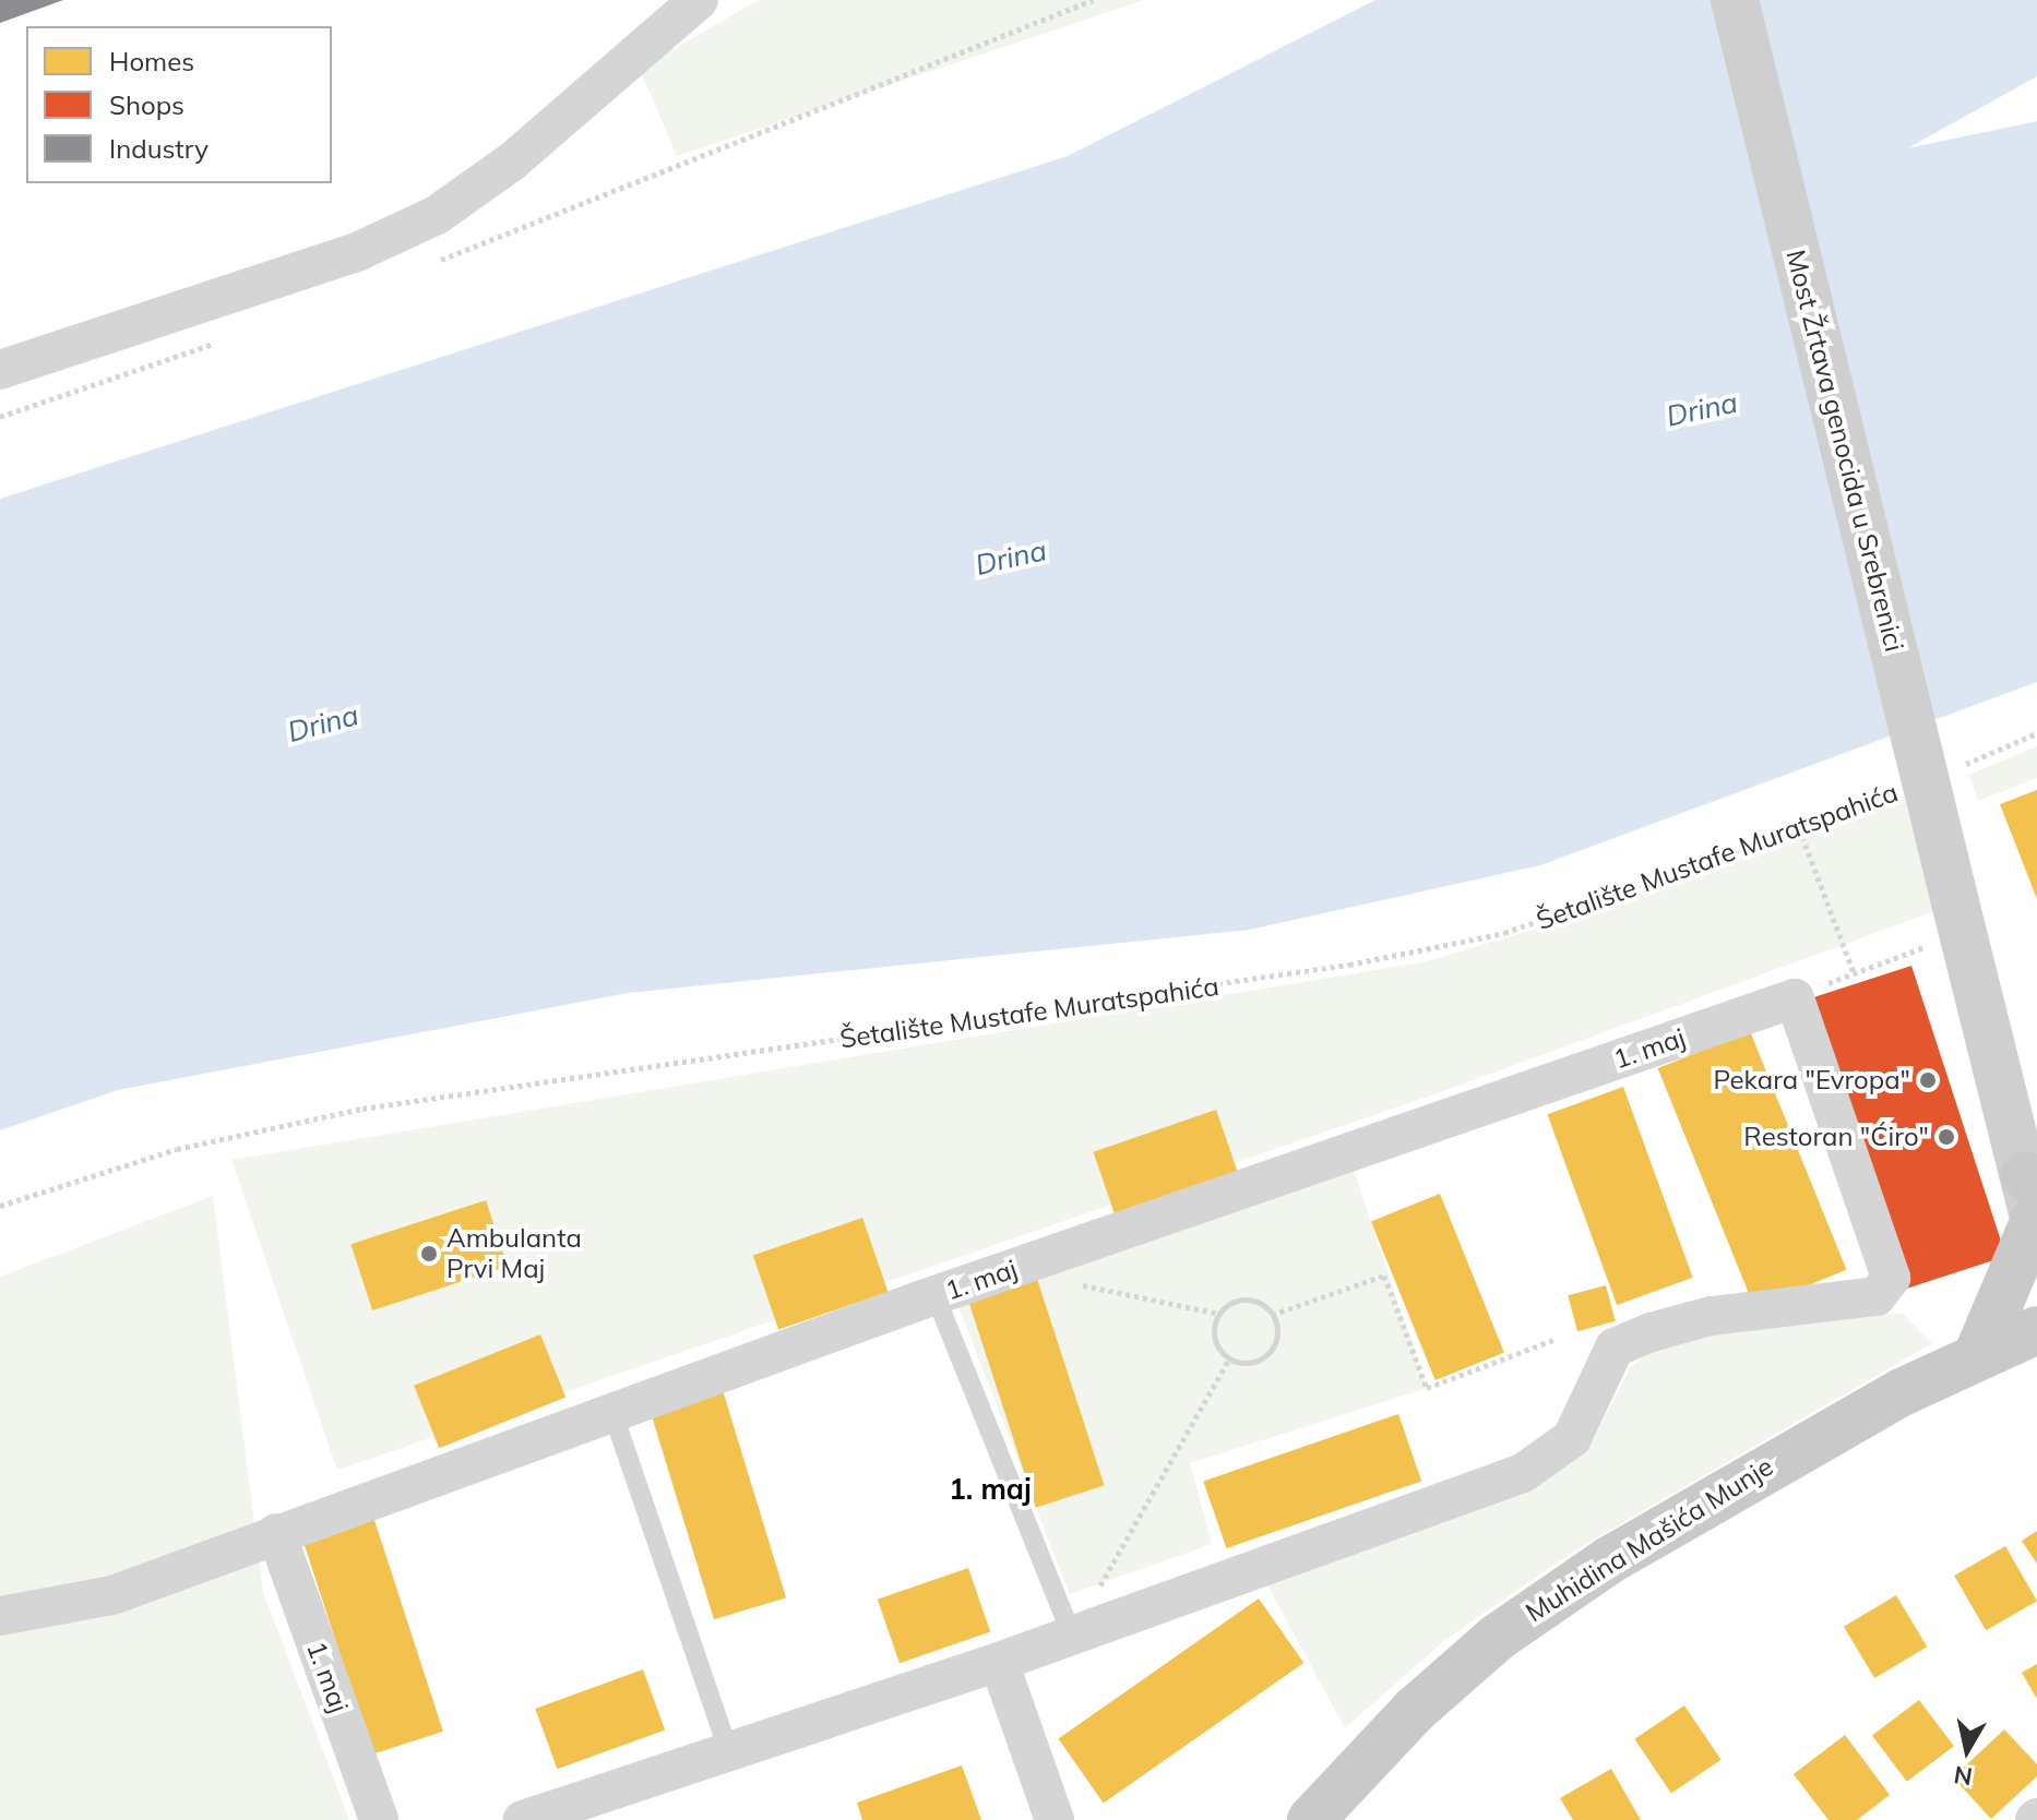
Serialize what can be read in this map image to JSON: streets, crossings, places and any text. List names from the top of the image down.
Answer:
{
  "streets": {
    "main road": ["Most Žrtava genocida u Srebrenici", "Muhidina Mašića Munje"],
    "street": ["1. maj"],
    "path": ["Šetalište Mustafe Muratspahića"]
  },
  "districts": ["1. maj"],
  "water": ["Drina"],
  "places": ["Pekara \"Evropa\"", "Restoran \"Ćiro\"", "Ambulanta Prvi Maj"],
  "legend": ["Homes", "Shops", "Industry"],
  "north": "bottom"
}
